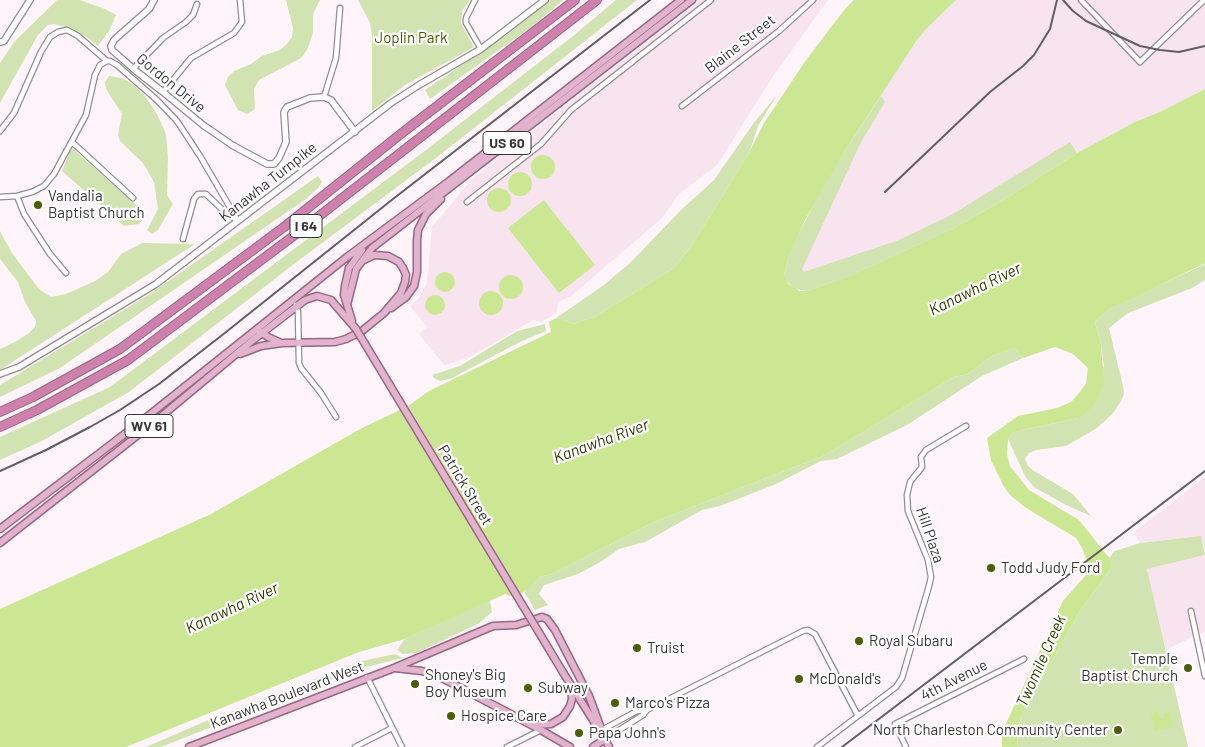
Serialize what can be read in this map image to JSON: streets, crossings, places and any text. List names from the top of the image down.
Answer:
{
  "streets": {
    "highway": ["I 64"],
    "main road": [
      "Gordon Drive",
      "US 60",
      "Kanawha Turnpike",
      "WV 61",
      "Patrick Street",
      "Kanawha Boulevard West"
    ],
    "street": ["Blaine Street", "Hill Plaza", "4th Avenue"]
  },
  "crossings": [
    ["US 60", "Patrick Street"],
    ["Patrick Street", "Kanawha Boulevard West"]
  ],
  "water": ["Kanawha River", "Twomile Creek"],
  "parks": ["Joplin Park"],
  "places": [
    "Vandalia Baptist Church",
    "Todd Judy Ford",
    "Royal Subaru",
    "Truist",
    "Temple Baptist Church",
    "McDonald's",
    "Shoney's Big Boy Museum",
    "Subway",
    "Marco's Pizza",
    "Hospice Care",
    "North Charleston Community Center",
    "Papa John's"
  ]
}
